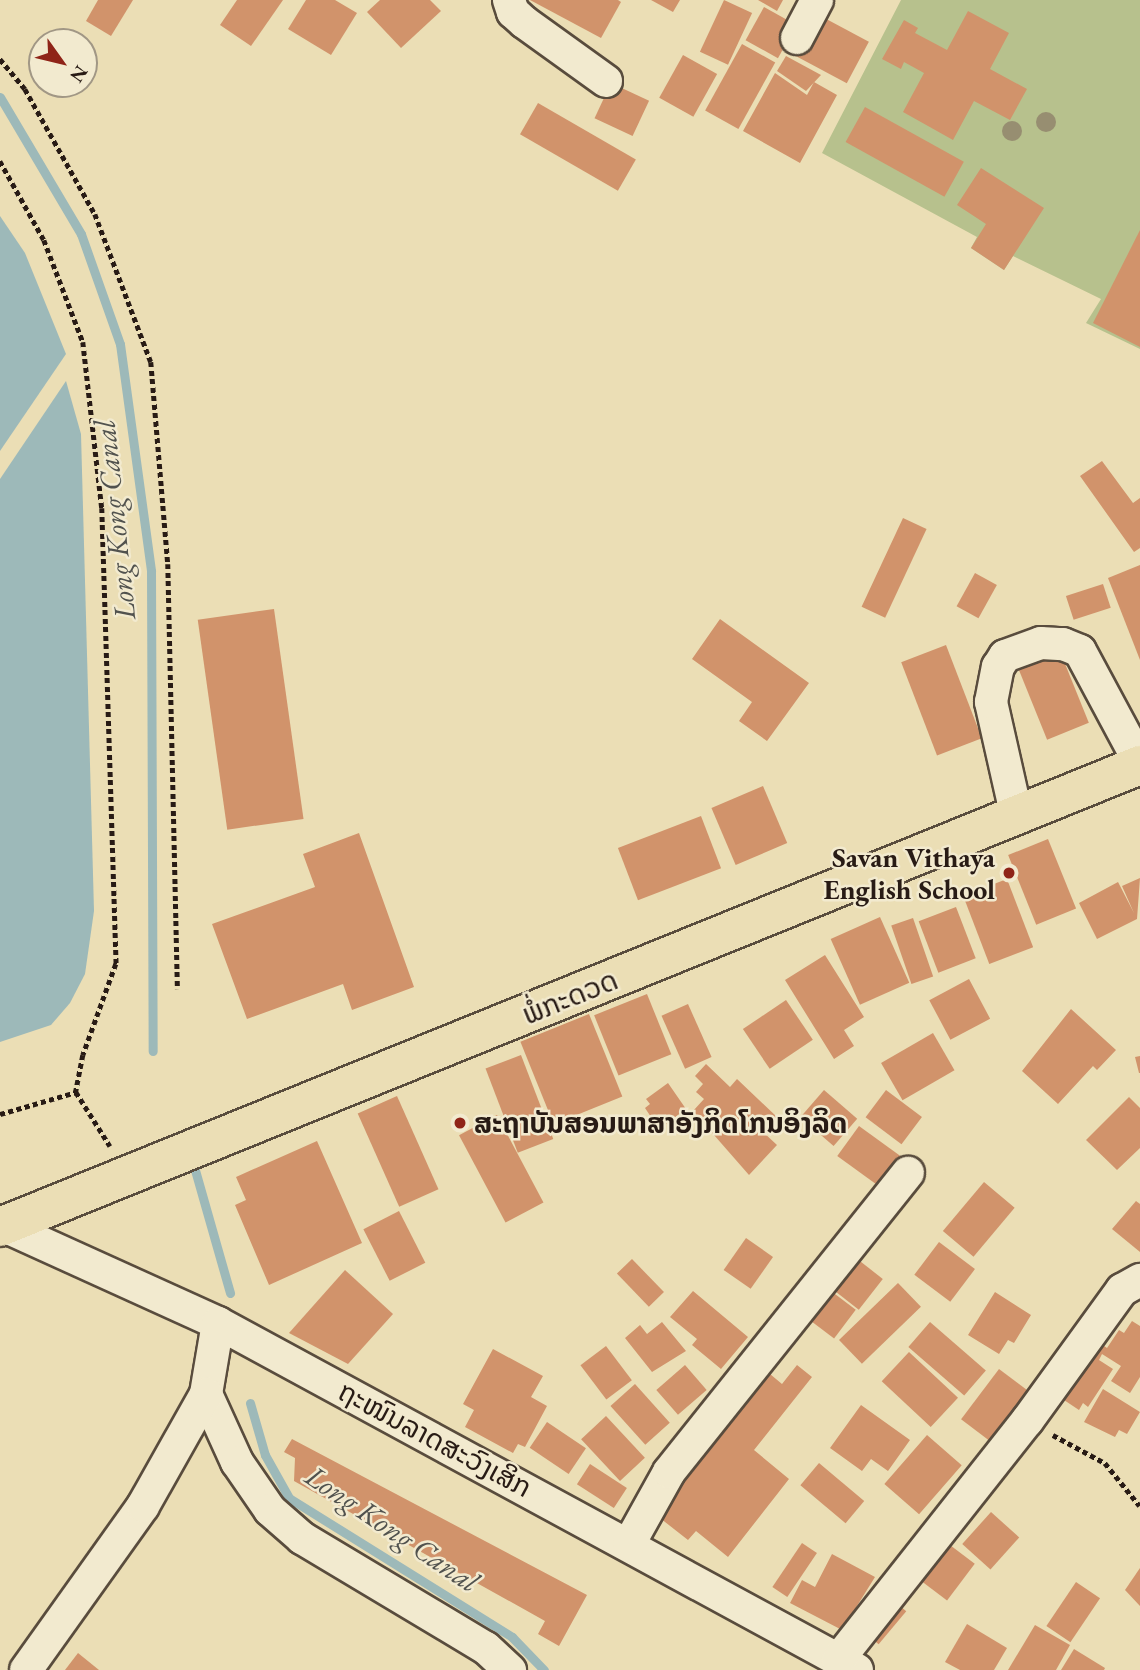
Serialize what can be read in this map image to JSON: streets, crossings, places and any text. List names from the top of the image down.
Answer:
{
  "streets": {
    "main road": ["ພໍ່ກະດວດ"],
    "street": ["ຖະໜົນລາດສະວົງເສິກ"]
  },
  "crossings": [
    ["ພໍ່ກະດວດ", "ຖະໜົນລາດສະວົງເສິກ"]
  ],
  "water": ["Long Kong Canal"],
  "places": ["Savan Vithaya English School", "ສະຖາບັນສອນພາສາອັງກິດໂກນອິງລິດ"],
  "north": "bottom right"
}
